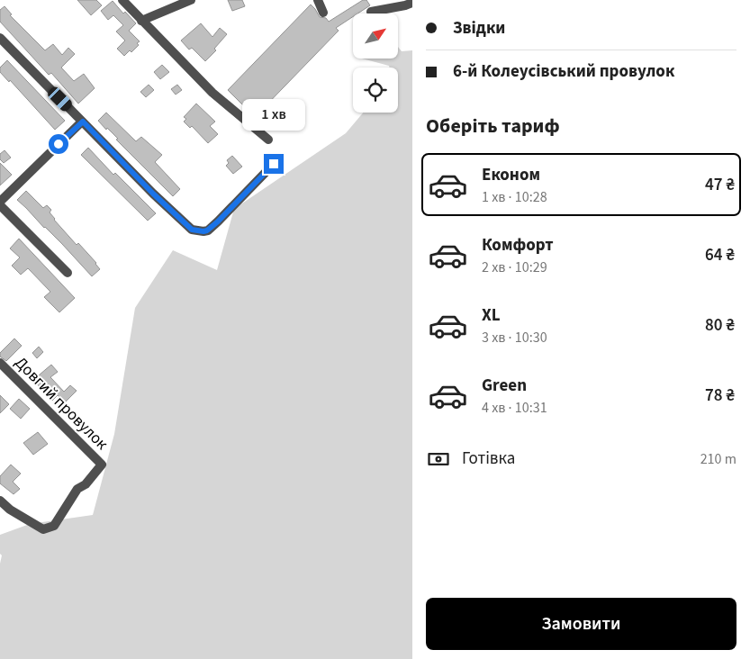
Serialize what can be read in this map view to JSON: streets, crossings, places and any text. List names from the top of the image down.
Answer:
{
  "streets": {
    "street": ["Довгий провулок"]
  },
  "north": "top right",
  "page": {
    "banner": ["Звідки", "6-й Колеусівський провулок"],
    "bubble": "1 хв",
    "heading": "Оберіть тариф",
    "list": [
      {
        "name": "Економ",
        "note": "1 хв · 10:28",
        "value": "47 ₴"
      },
      {
        "name": "Комфорт",
        "note": "2 хв · 10:29",
        "value": "64 ₴"
      },
      {
        "name": "XL",
        "note": "3 хв · 10:30",
        "value": "80 ₴"
      },
      {
        "name": "Green",
        "note": "4 хв · 10:31",
        "value": "78 ₴"
      }
    ],
    "pay": ["Готівка", "210 m"],
    "buttons": "Замовити"
  }
}
